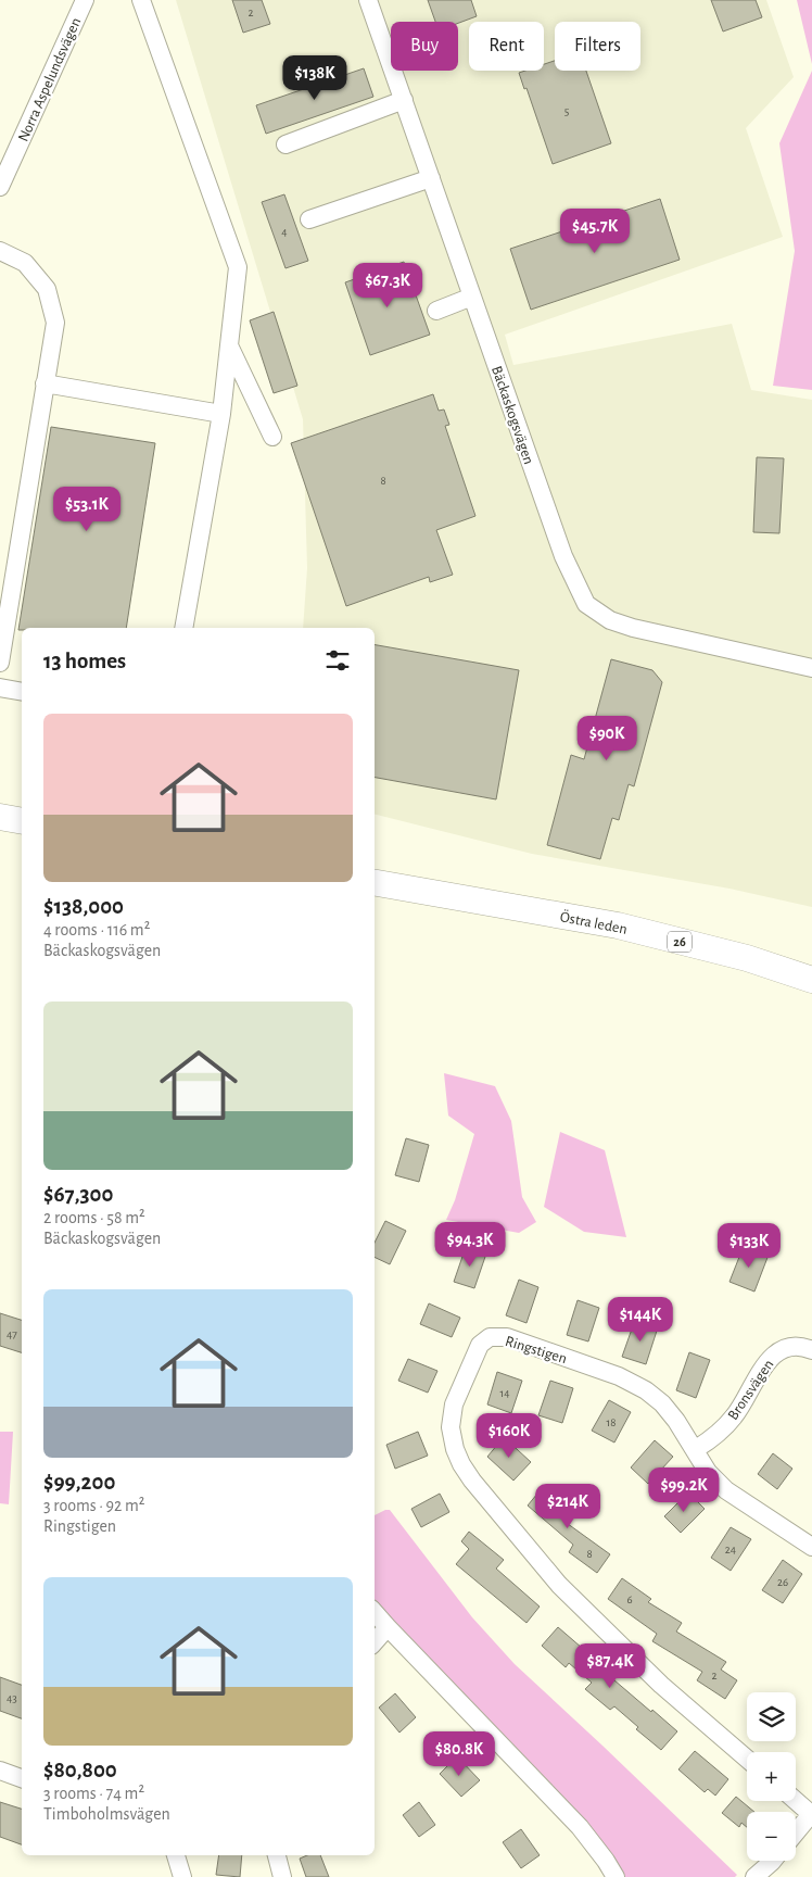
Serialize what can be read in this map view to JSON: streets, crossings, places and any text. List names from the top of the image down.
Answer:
{
  "streets": {
    "highway": ["Östra leden", "26"],
    "street": [
      "Norra Aspelundsvägen",
      "Bäckaskogsvägen",
      "Ringstigen",
      "Bronsvägen"
    ]
  },
  "crossings": [
    ["Ringstigen", "Bronsvägen"]
  ],
  "house_numbers": [
    "2",
    "5",
    "4",
    "8",
    "47",
    "14",
    "18",
    "24",
    "8",
    "26",
    "6",
    "2",
    "43"
  ],
  "page": {
    "chip": ["Buy", "Rent", "Filters"],
    "price": [
      "$138K",
      "$45.7K",
      "$67.3K",
      "$53.1K",
      "$90K",
      "$94.3K",
      "$133K",
      "$144K",
      "$160K",
      "$99.2K",
      "$214K",
      "$87.4K",
      "$80.8K"
    ],
    "heading": "13 homes",
    "list": [
      {
        "name": "$138,000",
        "note": "4 rooms · 116 m² · Bäckaskogsvägen"
      },
      {
        "name": "$67,300",
        "note": "2 rooms · 58 m² · Bäckaskogsvägen"
      },
      {
        "name": "$99,200",
        "note": "3 rooms · 92 m² · Ringstigen"
      },
      {
        "name": "$80,800",
        "note": "3 rooms · 74 m² · Timboholmsvägen"
      }
    ],
    "map_buttons": ["+", "−"]
  }
}
